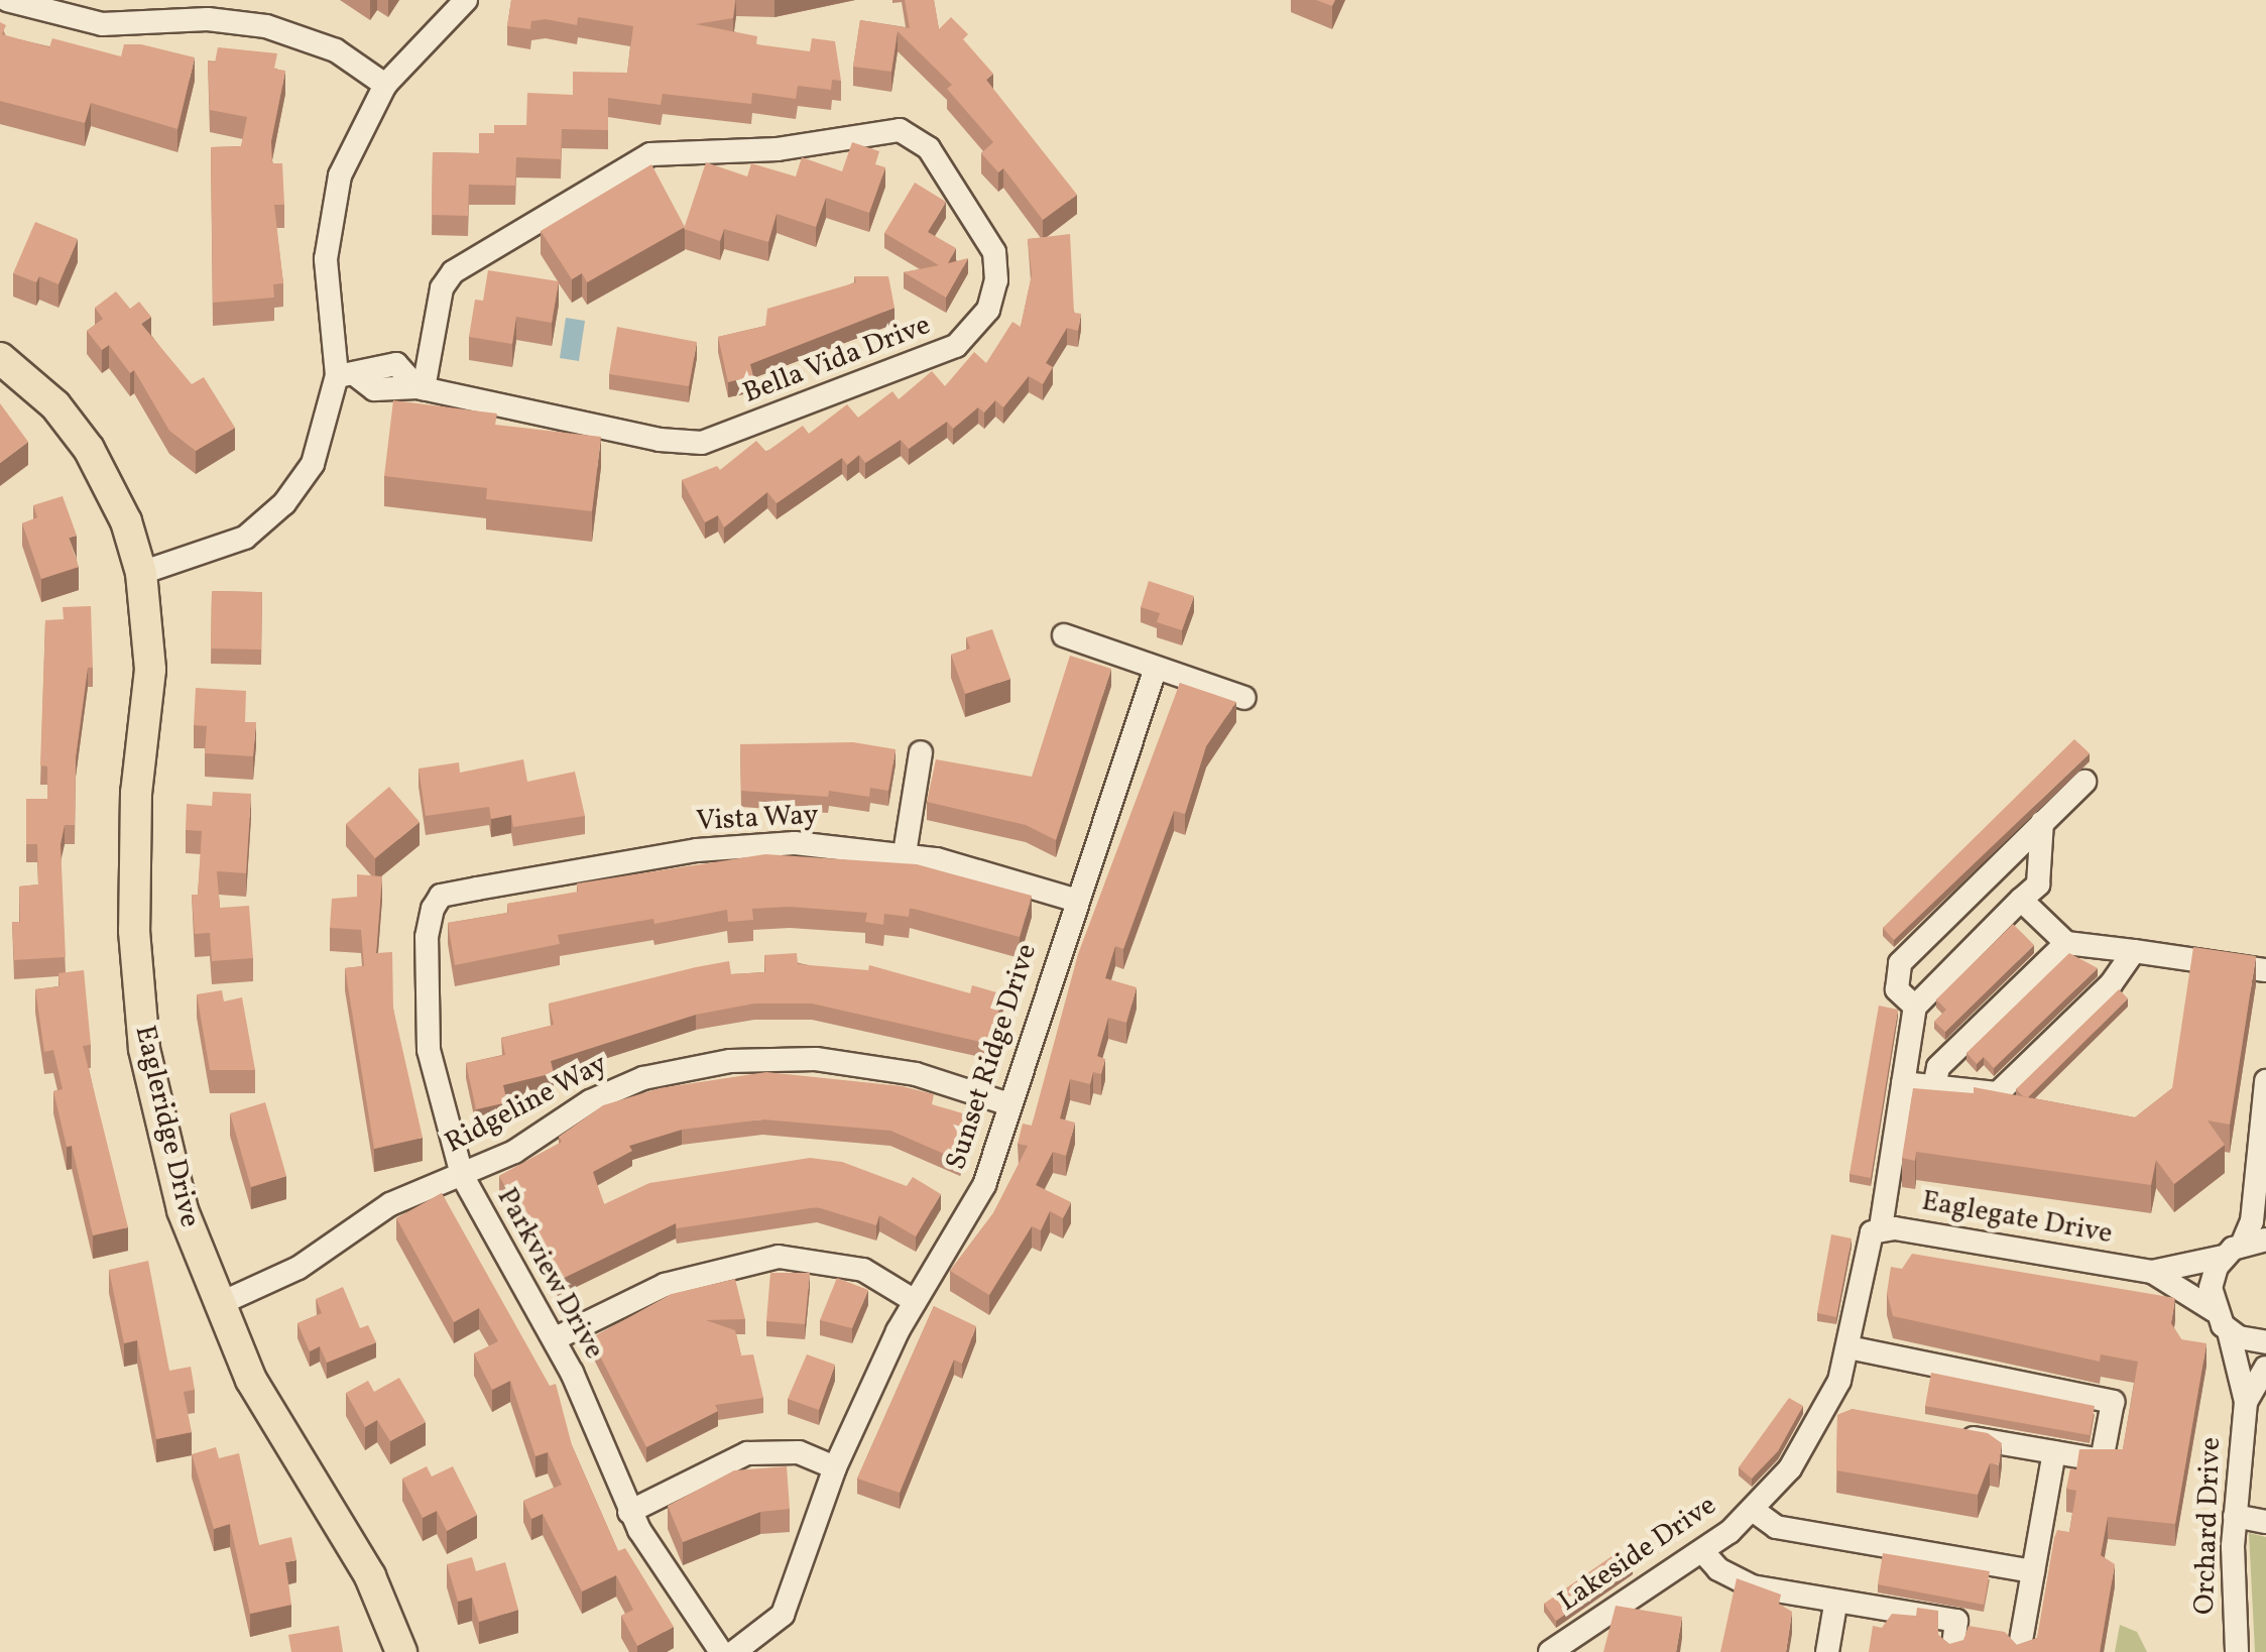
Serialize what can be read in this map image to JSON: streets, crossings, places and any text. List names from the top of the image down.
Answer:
{
  "streets": {
    "main road": ["Eagleridge Drive"],
    "street": [
      "Bella Vida Drive",
      "Vista Way",
      "Sunset Ridge Drive",
      "Ridgeline Way",
      "Eaglegate Drive",
      "Parkview Drive",
      "Orchard Drive",
      "Lakeside Drive"
    ]
  },
  "crossings": [
    ["Vista Way", "Sunset Ridge Drive"],
    ["Vista Way", "Parkview Drive"],
    ["Sunset Ridge Drive", "Ridgeline Way"],
    ["Ridgeline Way", "Eagleridge Drive"],
    ["Ridgeline Way", "Parkview Drive"],
    ["Eaglegate Drive", "Lakeside Drive"]
  ]
}
